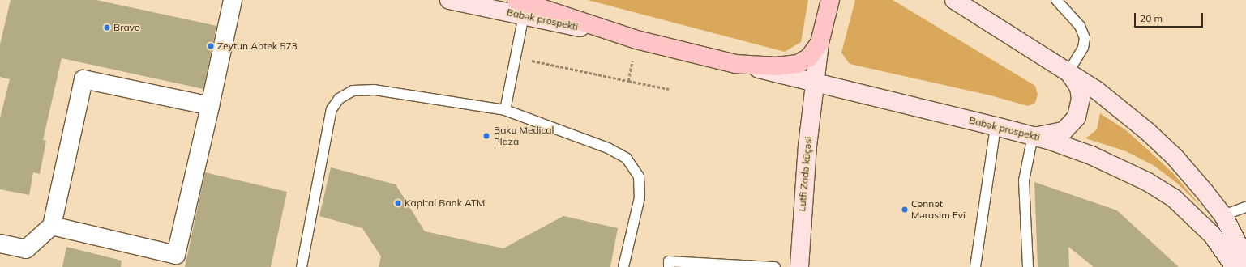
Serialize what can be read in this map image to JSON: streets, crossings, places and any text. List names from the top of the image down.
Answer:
{
  "streets": {
    "main road": ["Babək prospekti", "Lutfi Zadə küçəsi"]
  },
  "crossings": [
    ["Babək prospekti", "Lutfi Zadə küçəsi"]
  ],
  "places": [
    "Bravo",
    "Zeytun Aptek 573",
    "Baku Medical Plaza",
    "Kapital Bank ATM",
    "Cənnət Mərasim Evi"
  ],
  "scale_bar": "20 m"
}
